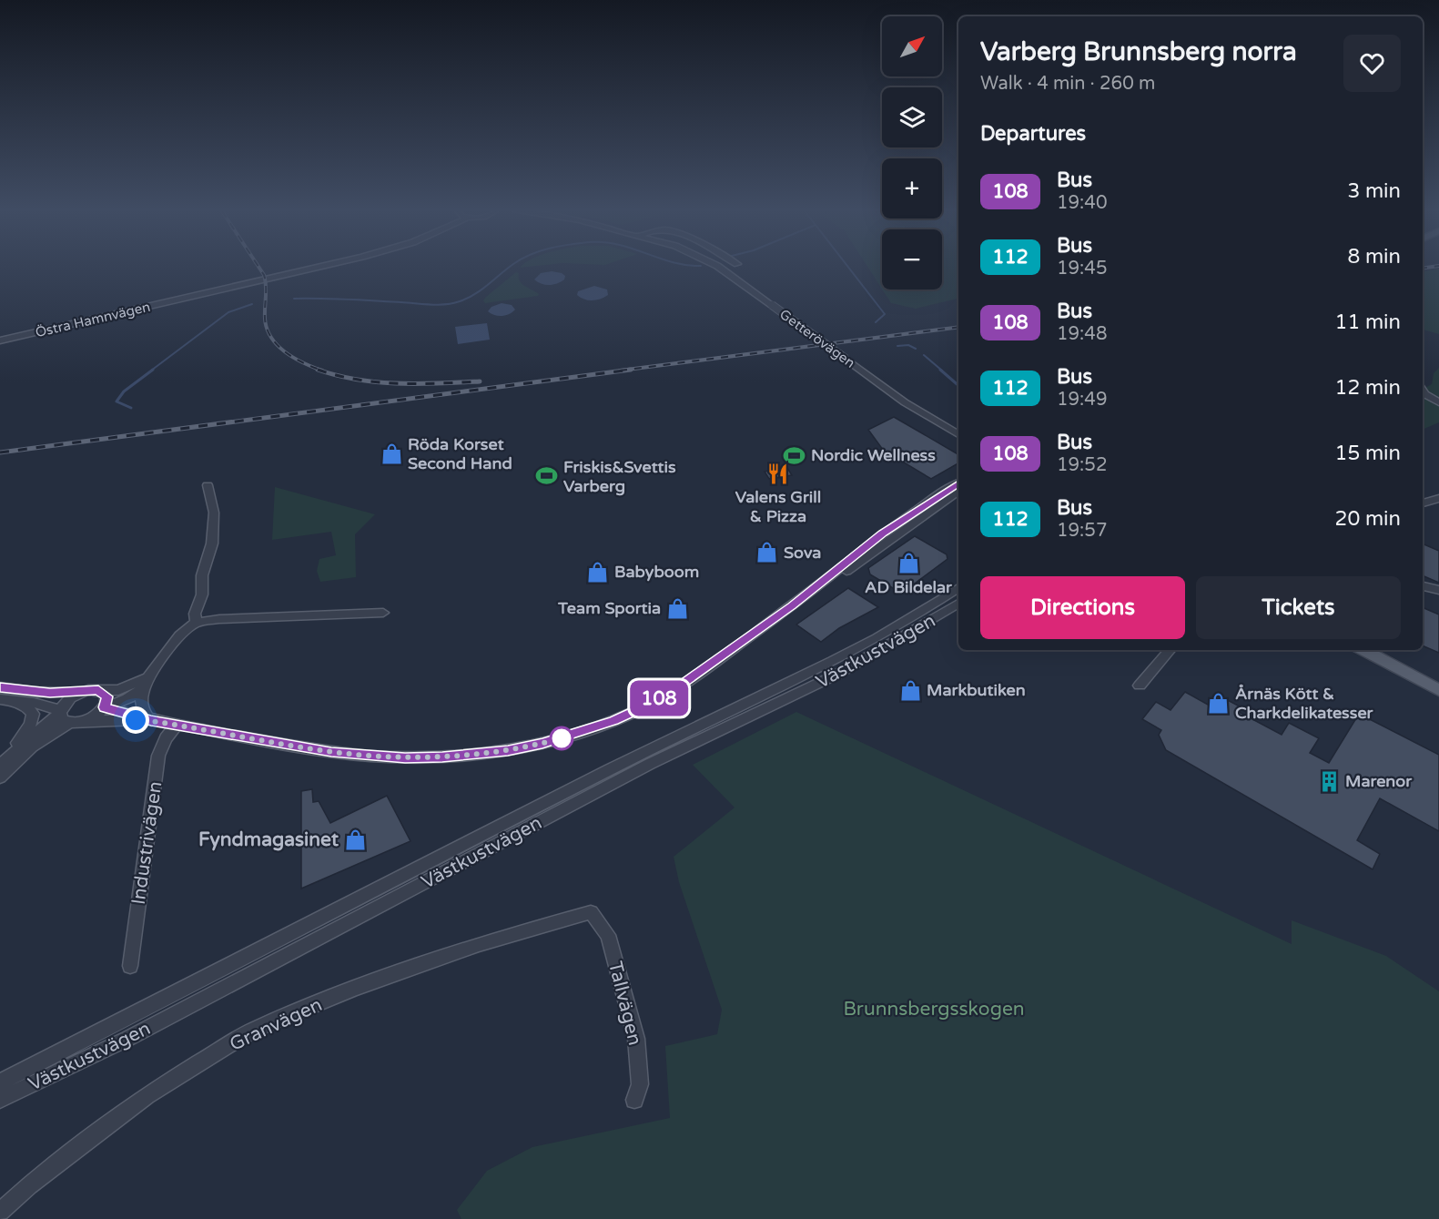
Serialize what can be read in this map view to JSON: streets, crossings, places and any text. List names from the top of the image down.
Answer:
{
  "streets": {
    "street": [
      "Östra Hamnvägen",
      "Getterövägen",
      "Västkustvägen",
      "Industrivägen",
      "Tallvägen",
      "Granvägen"
    ]
  },
  "crossings": [
    ["Tallvägen", "Granvägen"]
  ],
  "parks": ["Brunnsbergsskogen"],
  "places": {
    "shop": [
      "Röda Korset Second Hand",
      "Sova",
      "AD Bildelar",
      "Babyboom",
      "Team Sportia",
      "Markbutiken",
      "Årnäs Kött & Charkdelikatesser",
      "Fyndmagasinet"
    ],
    "sports": ["Nordic Wellness", "Friskis&Svettis Varberg"],
    "restaurant": ["Valens Grill & Pizza"],
    "building": ["Marenor"]
  },
  "lines": ["bus line 108"],
  "north": "top right",
  "page": {
    "on_map": "108",
    "map_buttons": ["+", "−"],
    "heading": [
      ["Varberg Brunnsberg norra", "Walk · 4 min · 260 m"],
      "Departures"
    ],
    "list": [
      {
        "mark": "108",
        "name": "Bus",
        "note": "19:40",
        "value": "3 min"
      },
      {
        "mark": "112",
        "name": "Bus",
        "note": "19:45",
        "value": "8 min"
      },
      {
        "mark": "108",
        "name": "Bus",
        "note": "19:48",
        "value": "11 min"
      },
      {
        "mark": "112",
        "name": "Bus",
        "note": "19:49",
        "value": "12 min"
      },
      {
        "mark": "108",
        "name": "Bus",
        "note": "19:52",
        "value": "15 min"
      },
      {
        "mark": "112",
        "name": "Bus",
        "note": "19:57",
        "value": "20 min"
      }
    ],
    "buttons": ["Directions", "Tickets"]
  }
}
